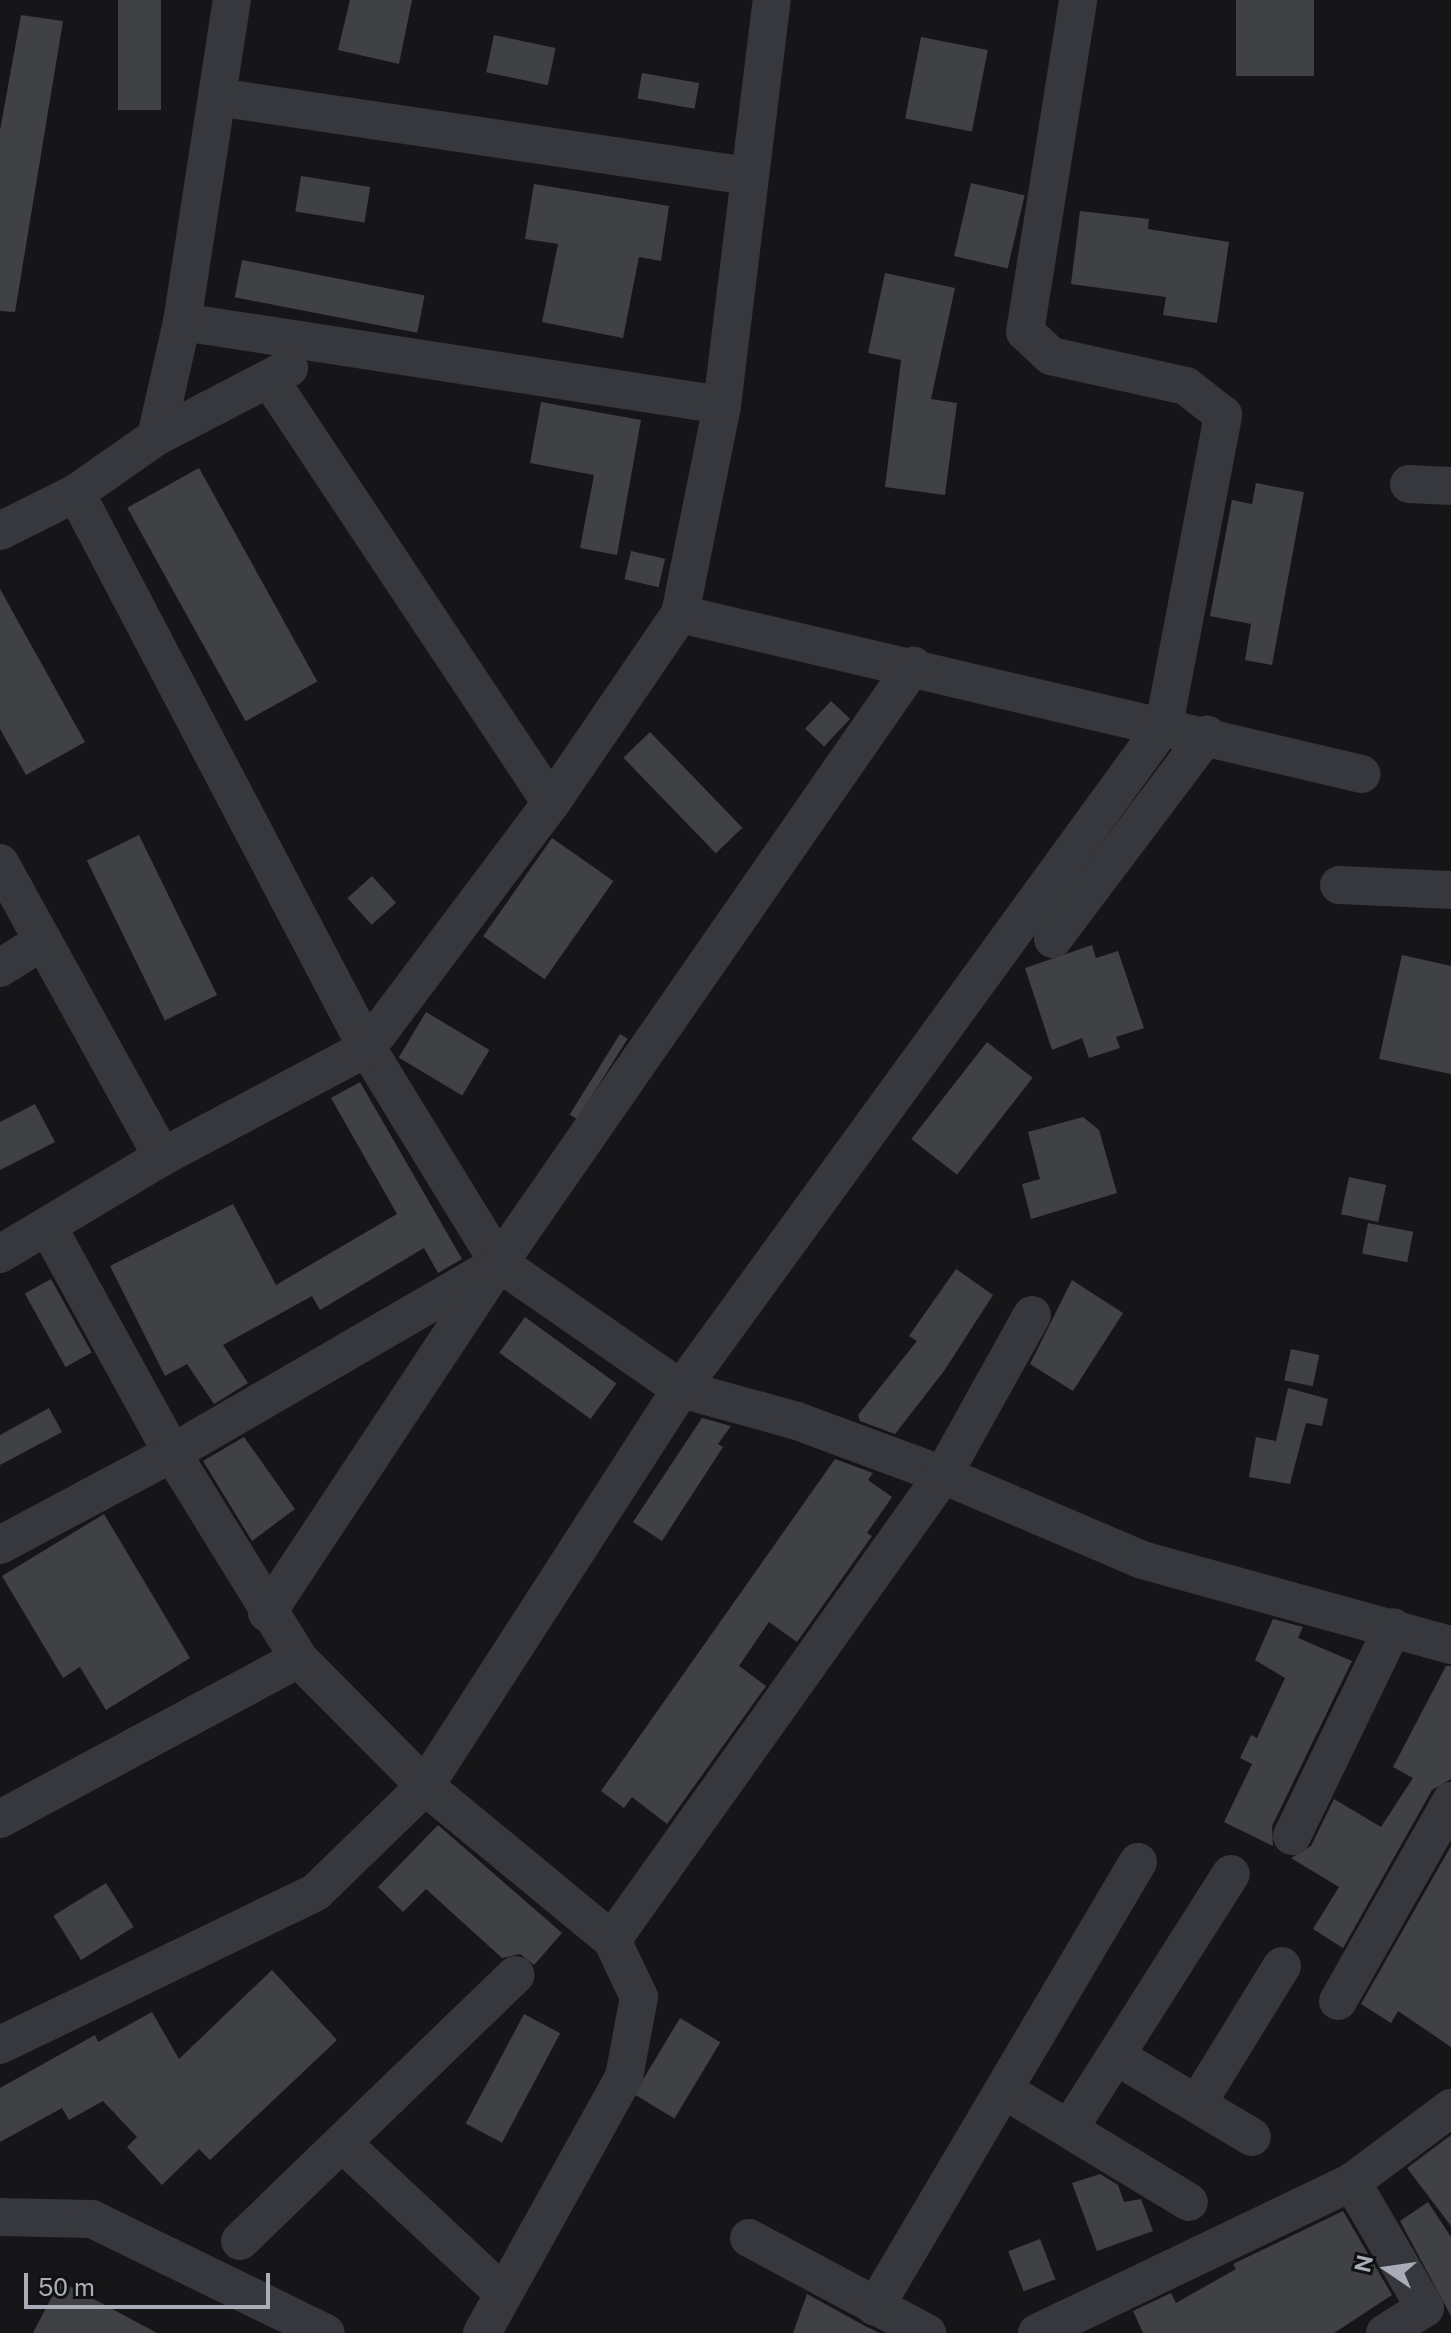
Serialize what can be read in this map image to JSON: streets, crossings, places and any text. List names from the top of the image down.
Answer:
{
  "scale_bar": "50 m",
  "north": "left"
}
